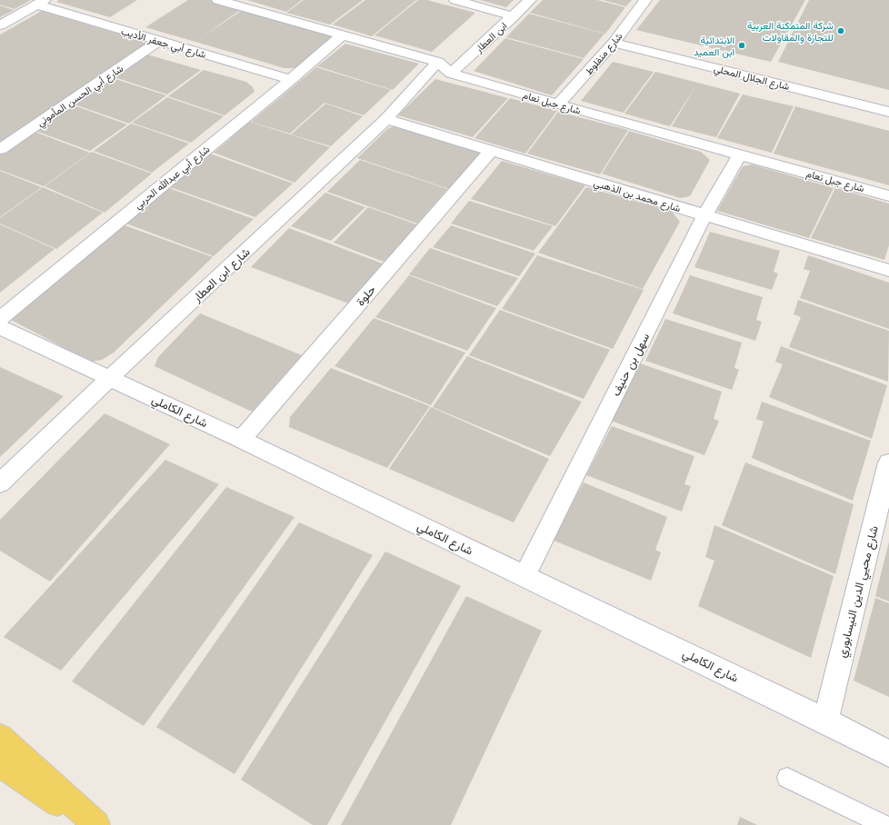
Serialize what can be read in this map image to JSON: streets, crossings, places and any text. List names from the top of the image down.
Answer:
{
  "streets": {
    "street": [
      "ابن العطار",
      "شارع أبي جعفر الأديب",
      "شارع منفلوط",
      "شارع الجلال المحلي",
      "شارع أبي الحسن المأموني",
      "شارع جبل نعام",
      "شارع أبي عبدالله الحربي",
      "شارع محمد بن الذهبي",
      "شارع ابن العطار",
      "حلوة",
      "سهل بن حنيف",
      "شارع الكاملي",
      "شارع محيي الدين النيسابوري"
    ]
  },
  "crossings": [
    ["ابن العطار", "شارع جبل نعام"],
    ["شارع أبي جعفر الأديب", "شارع أبي الحسن المأموني"],
    ["شارع أبي جعفر الأديب", "شارع أبي عبدالله الحربي"],
    ["شارع منفلوط", "شارع الجلال المحلي"],
    ["شارع منفلوط", "شارع جبل نعام"],
    ["شارع جبل نعام", "شارع أبي عبدالله الحربي"],
    ["شارع جبل نعام", "شارع ابن العطار"],
    ["شارع جبل نعام", "سهل بن حنيف"],
    ["شارع محمد بن الذهبي", "شارع ابن العطار"],
    ["شارع محمد بن الذهبي", "حلوة"],
    ["شارع محمد بن الذهبي", "سهل بن حنيف"],
    ["شارع ابن العطار", "شارع الكاملي"],
    ["حلوة", "شارع الكاملي"],
    ["سهل بن حنيف", "شارع الكاملي"],
    ["شارع الكاملي", "شارع محيي الدين النيسابوري"]
  ],
  "places": ["شركة المتمكنة العربية للتجارة والمقاولات", "الابتدائية ابن العميد"]
}
